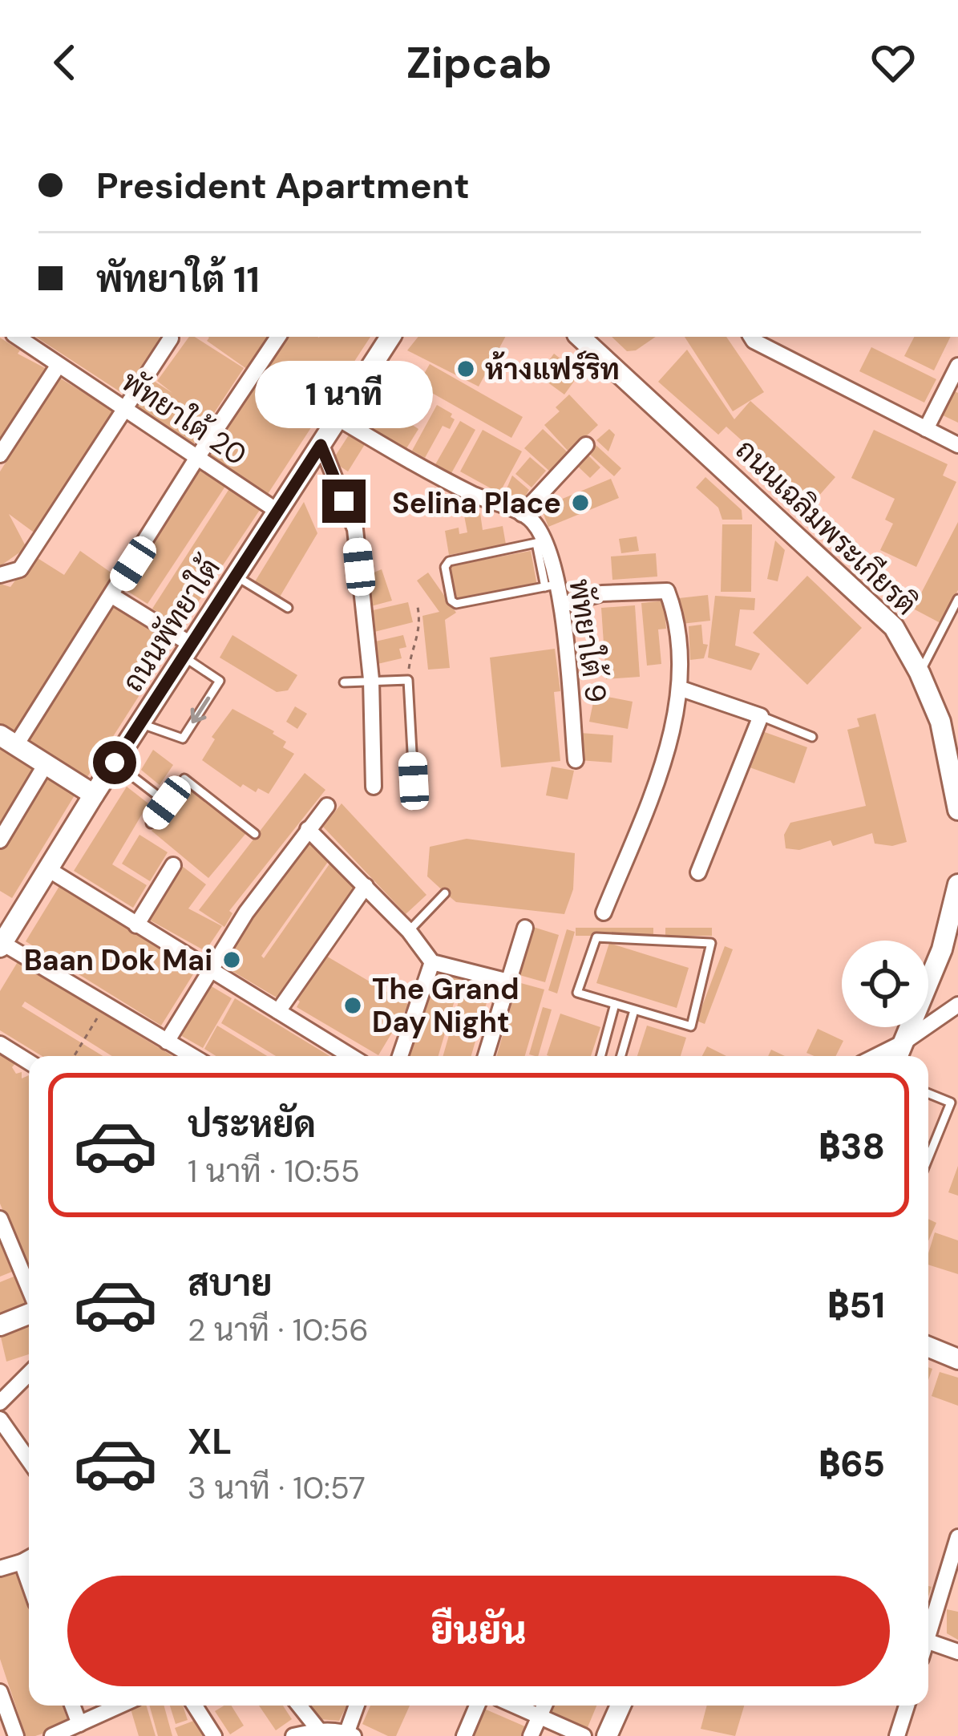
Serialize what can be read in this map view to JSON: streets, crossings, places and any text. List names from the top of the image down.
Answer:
{
  "streets": {
    "main road": ["ถนนเฉลิมพระเกียรติ", "ถนนพัทยาใต้"],
    "street": ["พัทยาใต้ 20", "พัทยาใต้ 9"]
  },
  "crossings": [
    ["พัทยาใต้ 20", "ถนนพัทยาใต้"]
  ],
  "places": [
    "ห้างแฟร์ริท",
    "Selina Place",
    "Baan Dok Mai",
    "The Grand Day Night"
  ],
  "page": {
    "header": "Zipcab",
    "banner": ["President Apartment", "พัทยาใต้ 11"],
    "bubble": "1 นาที",
    "list": [
      {
        "name": "ประหยัด",
        "note": "1 นาที · 10:55",
        "value": "฿38"
      },
      {
        "name": "สบาย",
        "note": "2 นาที · 10:56",
        "value": "฿51"
      },
      {
        "name": "XL",
        "note": "3 นาที · 10:57",
        "value": "฿65"
      }
    ],
    "buttons": "ยืนยัน"
  }
}
